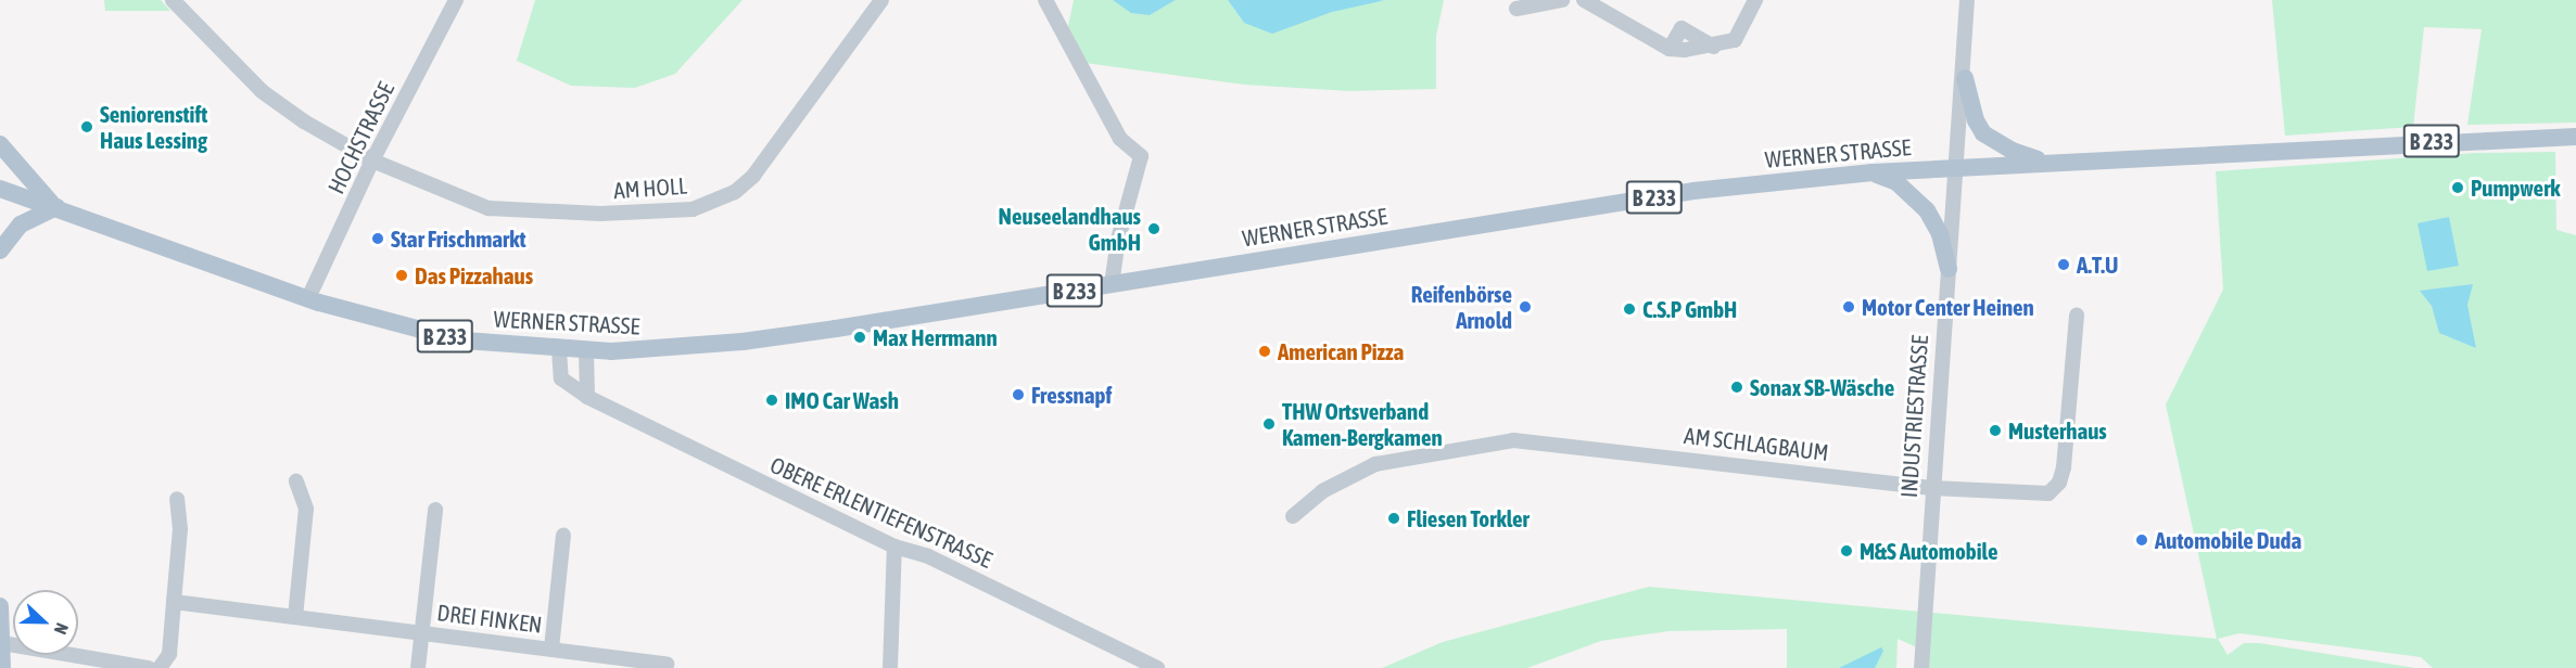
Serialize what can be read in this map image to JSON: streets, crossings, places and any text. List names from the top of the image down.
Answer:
{
  "streets": {
    "main road": ["B 233", "WERNER STRASSE"],
    "street": [
      "HOCHSTRASSE",
      "AM HOLL",
      "INDUSTRIESTRASSE",
      "AM SCHLAGBAUM",
      "OBERE ERLENTIEFENSTRASSE",
      "DREI FINKEN"
    ]
  },
  "crossings": [
    ["HOCHSTRASSE", "WERNER STRASSE"],
    ["HOCHSTRASSE", "AM HOLL"],
    ["WERNER STRASSE", "INDUSTRIESTRASSE"],
    ["WERNER STRASSE", "OBERE ERLENTIEFENSTRASSE"],
    ["INDUSTRIESTRASSE", "AM SCHLAGBAUM"]
  ],
  "places": [
    "Seniorenstift Haus Lessing",
    "Pumpwerk",
    "Neuseelandhaus GmbH",
    "Star Frischmarkt",
    "A.T.U",
    "Das Pizzahaus",
    "Reifenbörse Arnold",
    "Motor Center Heinen",
    "C.S.P GmbH",
    "Max Herrmann",
    "American Pizza",
    "Sonax SB-Wäsche",
    "Fressnapf",
    "IMO Car Wash",
    "THW Ortsverband Kamen-Bergkamen",
    "Musterhaus",
    "Fliesen Torkler",
    "Automobile Duda",
    "M&S Automobile"
  ],
  "north": "right"
}
